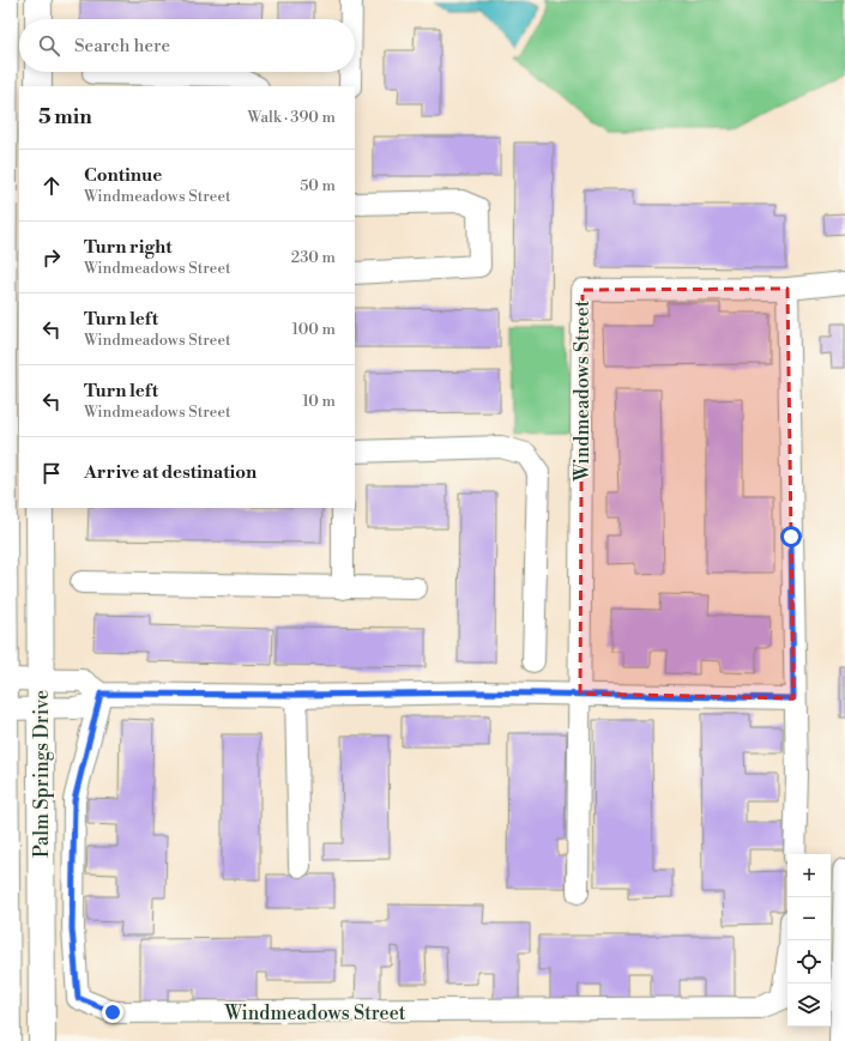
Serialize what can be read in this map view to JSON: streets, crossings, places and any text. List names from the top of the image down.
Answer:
{
  "streets": {
    "main road": ["Palm Springs Drive"],
    "street": ["Windmeadows Street"]
  },
  "page": {
    "search": "Search here",
    "heading": ["5 min", "Walk · 390 m"],
    "list": [
      ["Continue", "Windmeadows Street", "50 m"],
      ["Turn right", "Windmeadows Street", "230 m"],
      ["Turn left", "Windmeadows Street", "100 m"],
      ["Turn left", "Windmeadows Street", "10 m"],
      "Arrive at destination"
    ],
    "map_buttons": ["+", "−"]
  }
}
